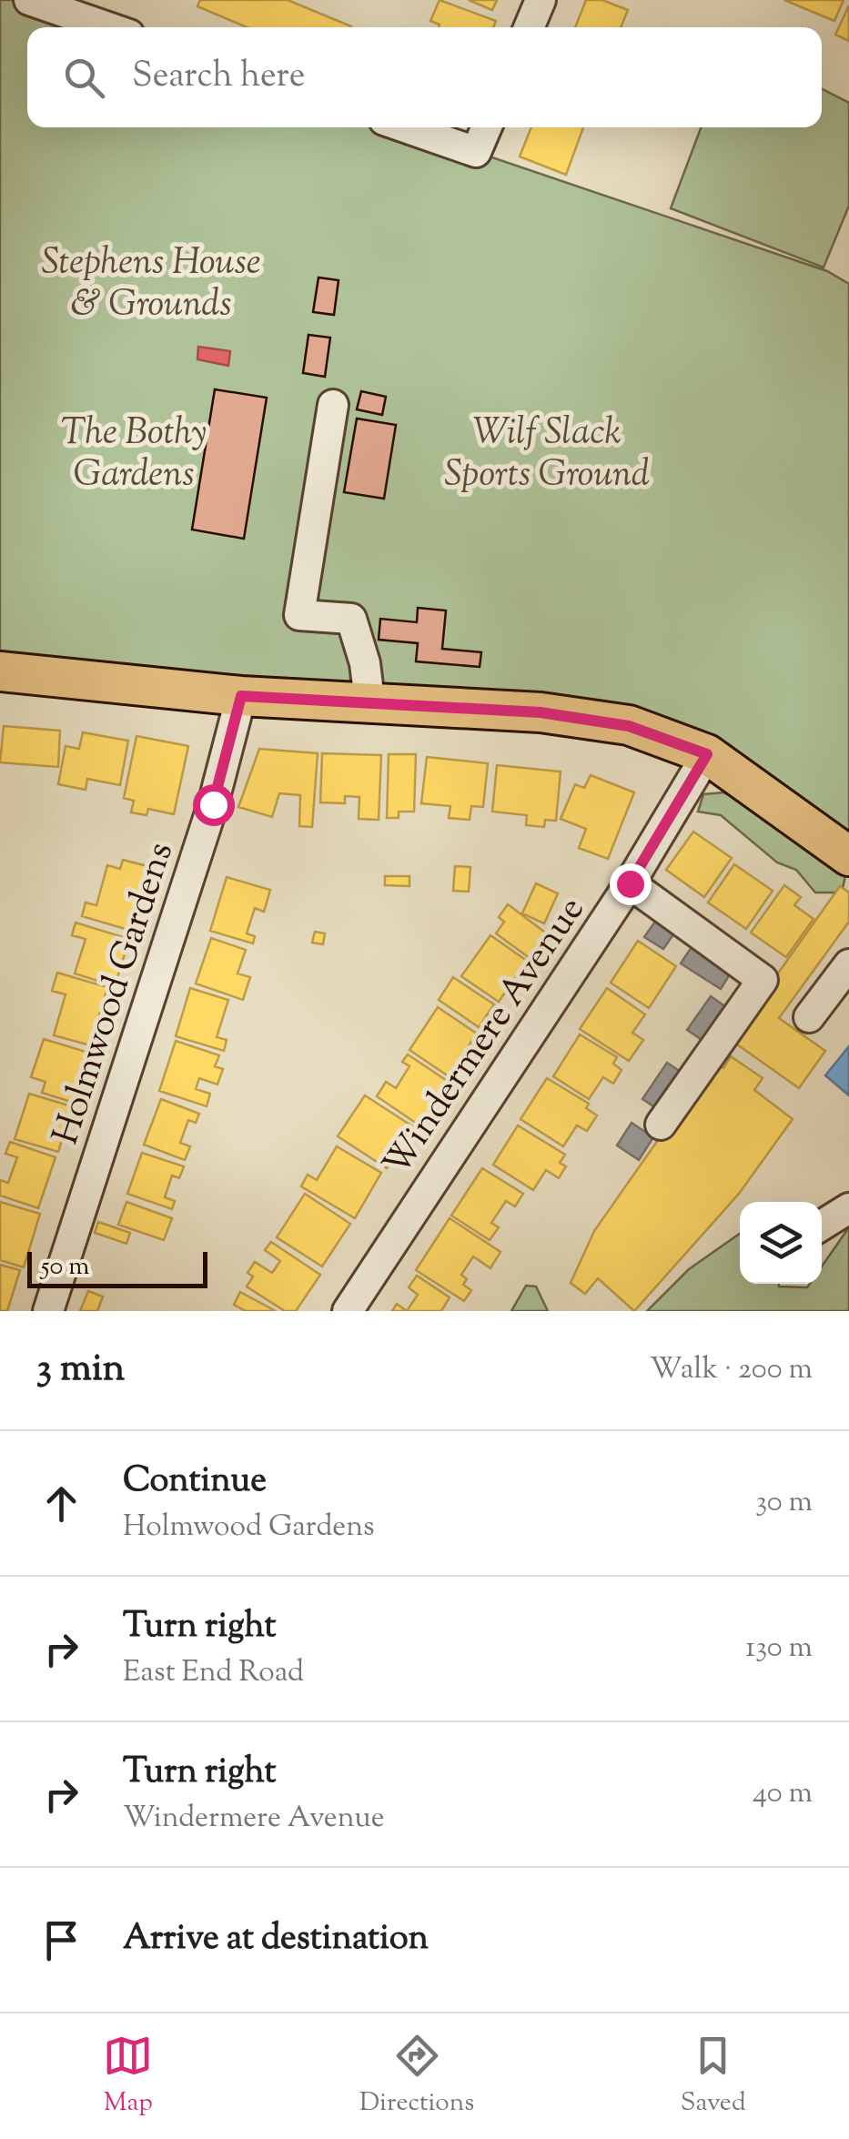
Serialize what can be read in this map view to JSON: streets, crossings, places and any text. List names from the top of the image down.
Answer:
{
  "streets": {
    "street": ["Holmwood Gardens", "Windermere Avenue"]
  },
  "parks": ["Stephens House & Grounds", "The Bothy Gardens", "Wilf Slack Sports Ground"],
  "scale_bar": "50 m",
  "page": {
    "search": "Search here",
    "scale": "50 m",
    "heading": ["3 min", "Walk · 200 m"],
    "list": [
      ["Continue", "Holmwood Gardens", "30 m"],
      ["Turn right", "East End Road", "130 m"],
      ["Turn right", "Windermere Avenue", "40 m"],
      "Arrive at destination"
    ],
    "nav": ["Map", "Directions", "Saved"]
  }
}
